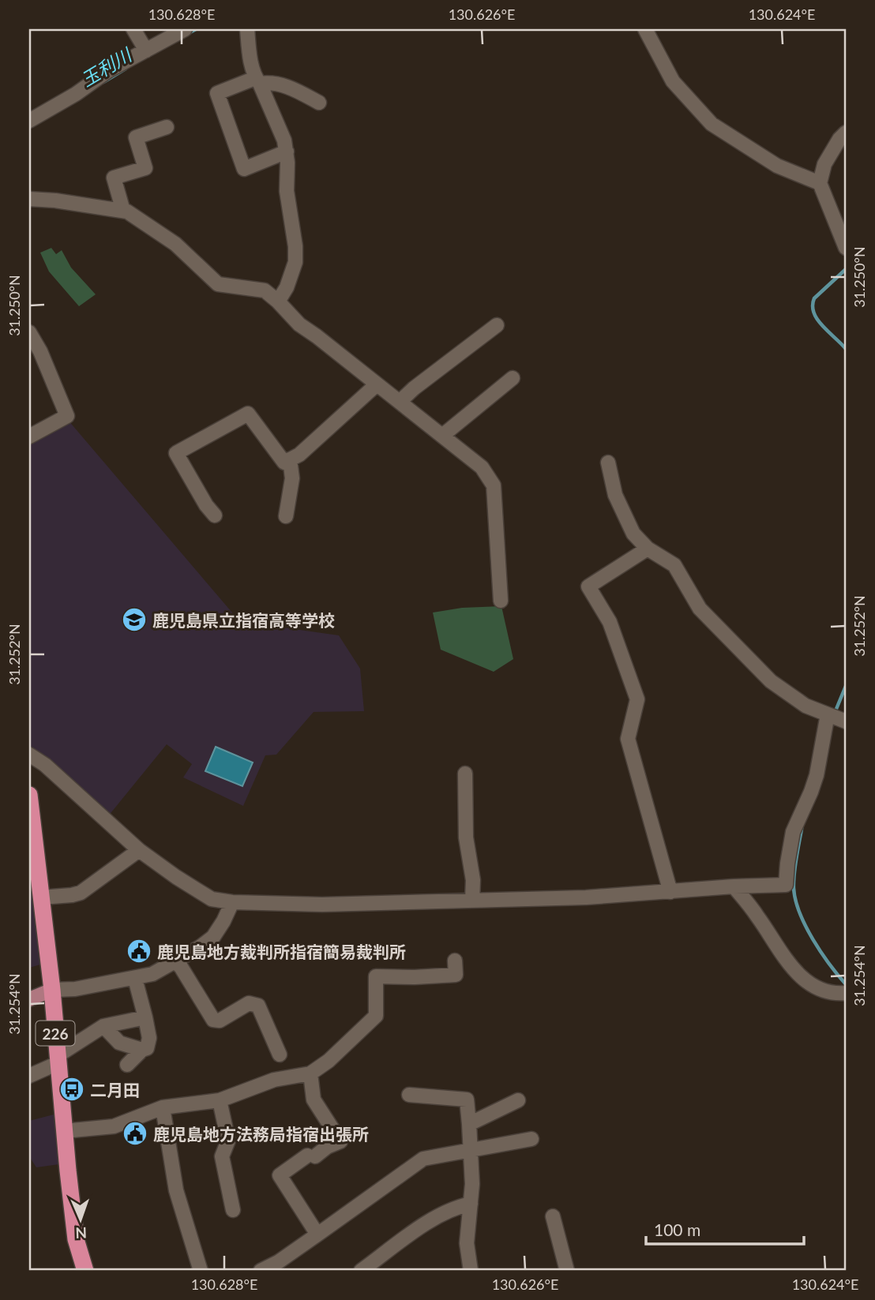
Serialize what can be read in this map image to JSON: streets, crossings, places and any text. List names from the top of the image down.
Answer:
{
  "streets": {
    "highway": ["226"]
  },
  "water": ["玉利川"],
  "places": {
    "school or university": ["鹿児島県立指宿高等学校"],
    "public building": ["鹿児島地方裁判所指宿簡易裁判所", "鹿児島地方法務局指宿出張所"],
    "bus stop": ["二月田"]
  },
  "scale_bar": "100 m",
  "north": "bottom",
  "coordinates": [
    "130.628°E",
    "130.626°E",
    "130.624°E",
    "31.250°N",
    "31.252°N",
    "31.254°N"
  ]
}
